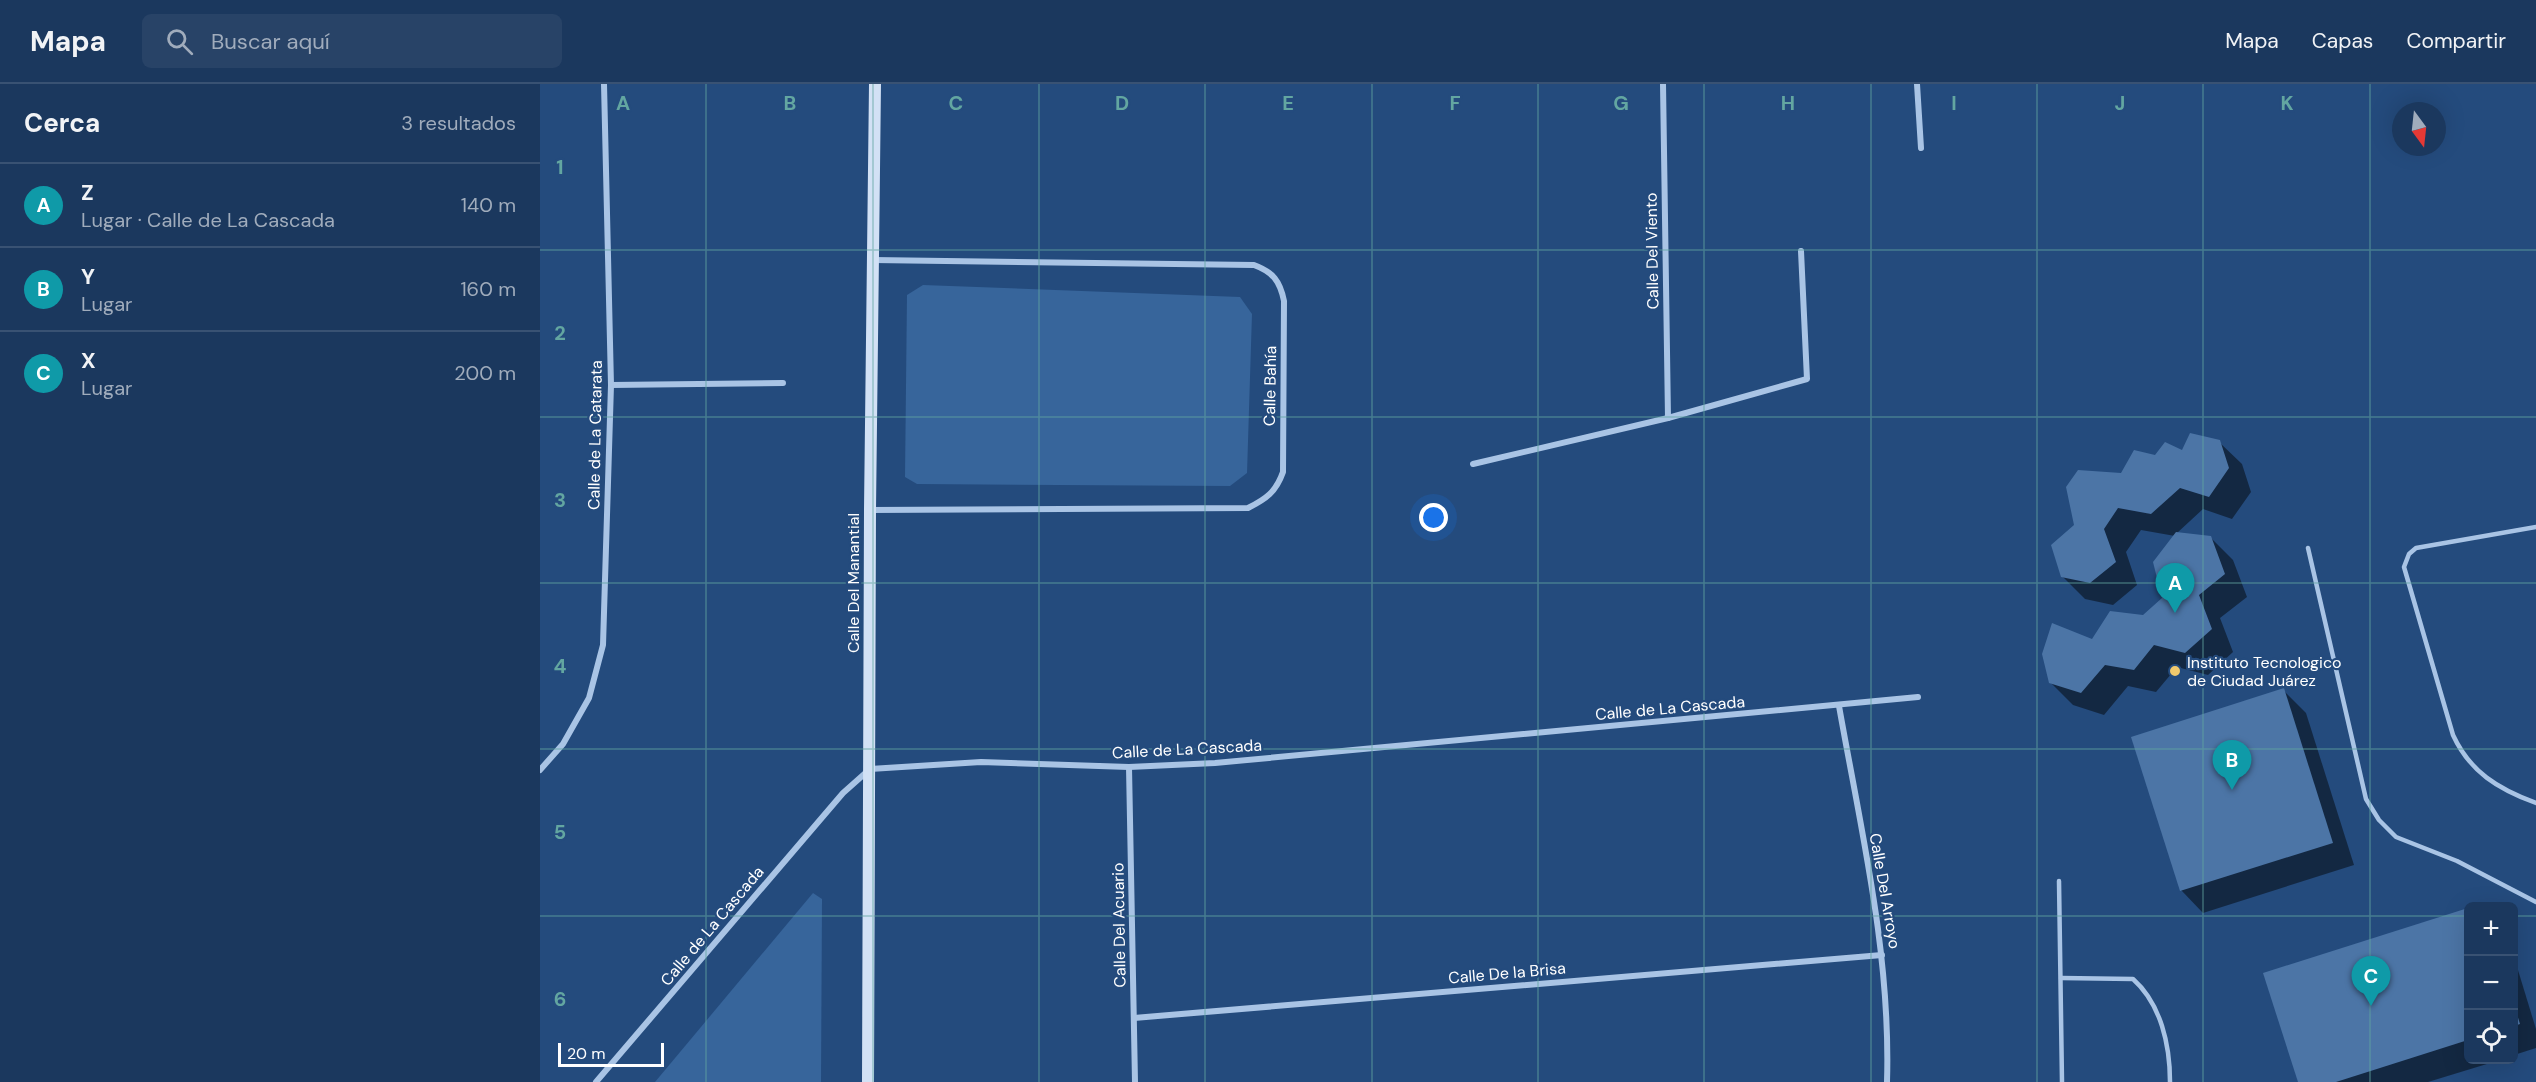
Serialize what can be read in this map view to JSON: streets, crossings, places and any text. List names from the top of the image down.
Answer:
{
  "streets": {
    "street": [
      "Calle Del Viento",
      "Calle Bahía",
      "Calle de La Catarata",
      "Calle Del Manantial",
      "Calle de La Cascada",
      "Calle Del Arroyo",
      "Calle Del Acuario",
      "Calle De la Brisa"
    ]
  },
  "crossings": [
    ["Calle Bahía", "Calle Del Manantial"],
    ["Calle Del Manantial", "Calle de La Cascada"],
    ["Calle de La Cascada", "Calle Del Arroyo"],
    ["Calle de La Cascada", "Calle Del Acuario"],
    ["Calle Del Arroyo", "Calle De la Brisa"],
    ["Calle Del Acuario", "Calle De la Brisa"]
  ],
  "places": ["Instituto Tecnologico de Ciudad Juárez"],
  "scale_bar": "20 m",
  "north": "bottom",
  "page": {
    "header": "Mapa",
    "search": "Buscar aquí",
    "nav": ["Mapa", "Capas", "Compartir"],
    "heading": ["Cerca", "3 resultados"],
    "list": [
      {
        "mark": "A",
        "name": "Z",
        "note": "Lugar · Calle de La Cascada",
        "value": "140 m"
      },
      {
        "mark": "B",
        "name": "Y",
        "note": "Lugar",
        "value": "160 m"
      },
      {
        "mark": "C",
        "name": "X",
        "note": "Lugar",
        "value": "200 m"
      }
    ],
    "pins": ["A", "B", "C"],
    "map_buttons": ["+", "−"],
    "scale": "20 m"
  },
  "grid": {
    "columns": [
      "A",
      "B",
      "C",
      "D",
      "E",
      "F",
      "G",
      "H",
      "I",
      "J",
      "K"
    ],
    "rows": [
      "1",
      "2",
      "3",
      "4",
      "5",
      "6"
    ]
  }
}
